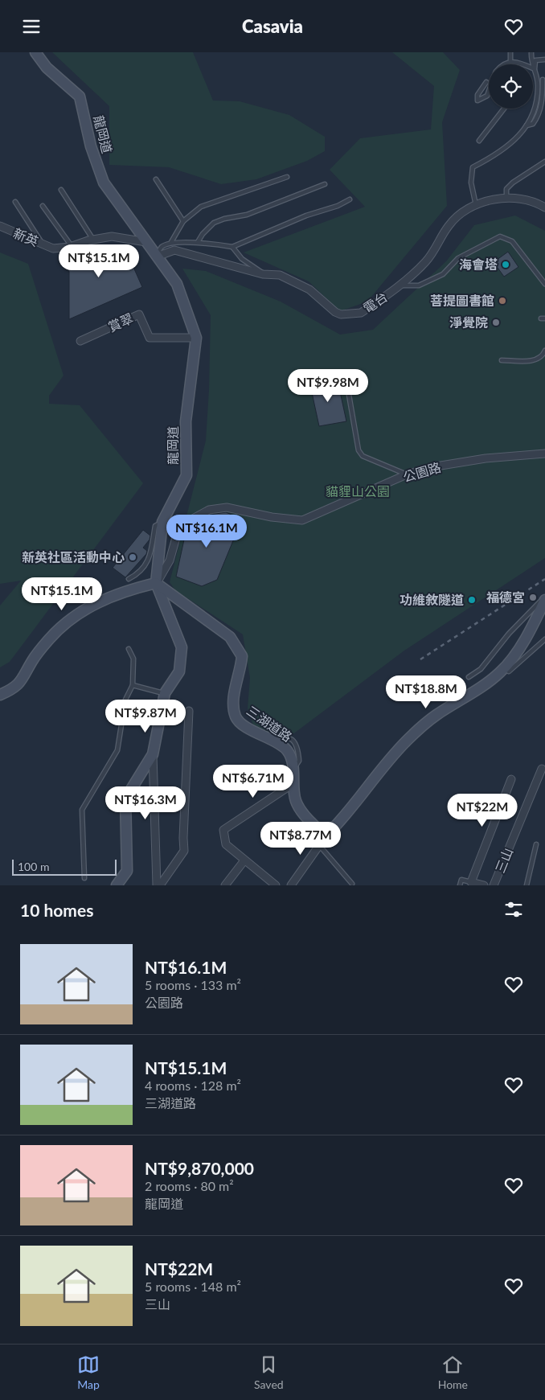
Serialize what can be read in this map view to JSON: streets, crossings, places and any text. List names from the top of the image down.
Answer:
{
  "streets": {
    "street": [
      "龍岡道",
      "新英",
      "電台",
      "賞翠",
      "公園路",
      "三湖道路",
      "三山"
    ]
  },
  "crossings": [
    ["龍岡道", "新英"],
    ["龍岡道", "電台"],
    ["龍岡道", "賞翠"],
    ["龍岡道", "公園路"],
    ["龍岡道", "三湖道路"],
    ["公園路", "三湖道路"]
  ],
  "parks": ["貓貍山公園"],
  "places": [
    "海會塔",
    "菩提圖書館",
    "淨覺院",
    "新英社區活動中心",
    "福德宮",
    "功維敘隧道"
  ],
  "scale_bar": "100 m",
  "page": {
    "header": "Casavia",
    "price": [
      "NT$15.1M",
      "NT$9.98M",
      "NT$16.1M",
      "NT$15.1M",
      "NT$18.8M",
      "NT$9.87M",
      "NT$6.71M",
      "NT$16.3M",
      "NT$22M",
      "NT$8.77M"
    ],
    "scale": "100 m",
    "heading": "10 homes",
    "list": [
      {
        "name": "NT$16.1M",
        "note": "5 rooms · 133 m² · 公園路"
      },
      {
        "name": "NT$15.1M",
        "note": "4 rooms · 128 m² · 三湖道路"
      },
      {
        "name": "NT$9,870,000",
        "note": "2 rooms · 80 m² · 龍岡道"
      },
      {
        "name": "NT$22M",
        "note": "5 rooms · 148 m² · 三山"
      }
    ],
    "tabs": ["Map", "Saved", "Home"]
  }
}
